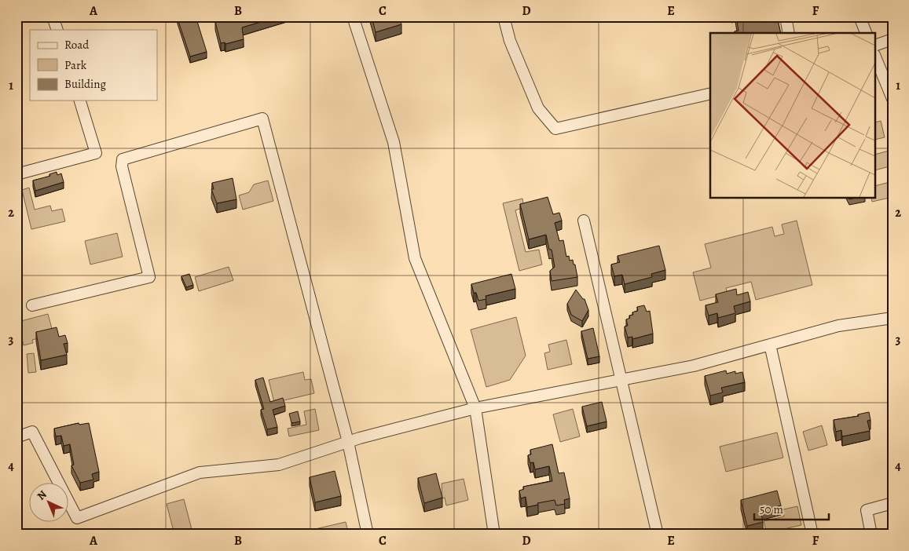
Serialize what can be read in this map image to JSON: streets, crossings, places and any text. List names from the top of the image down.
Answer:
{
  "legend": ["Road", "Park", "Building"],
  "scale_bar": "50 m",
  "north": "top left",
  "grid": {
    "columns": [
      "A",
      "B",
      "C",
      "D",
      "E",
      "F"
    ],
    "rows": [
      "1",
      "2",
      "3",
      "4"
    ]
  }
}
